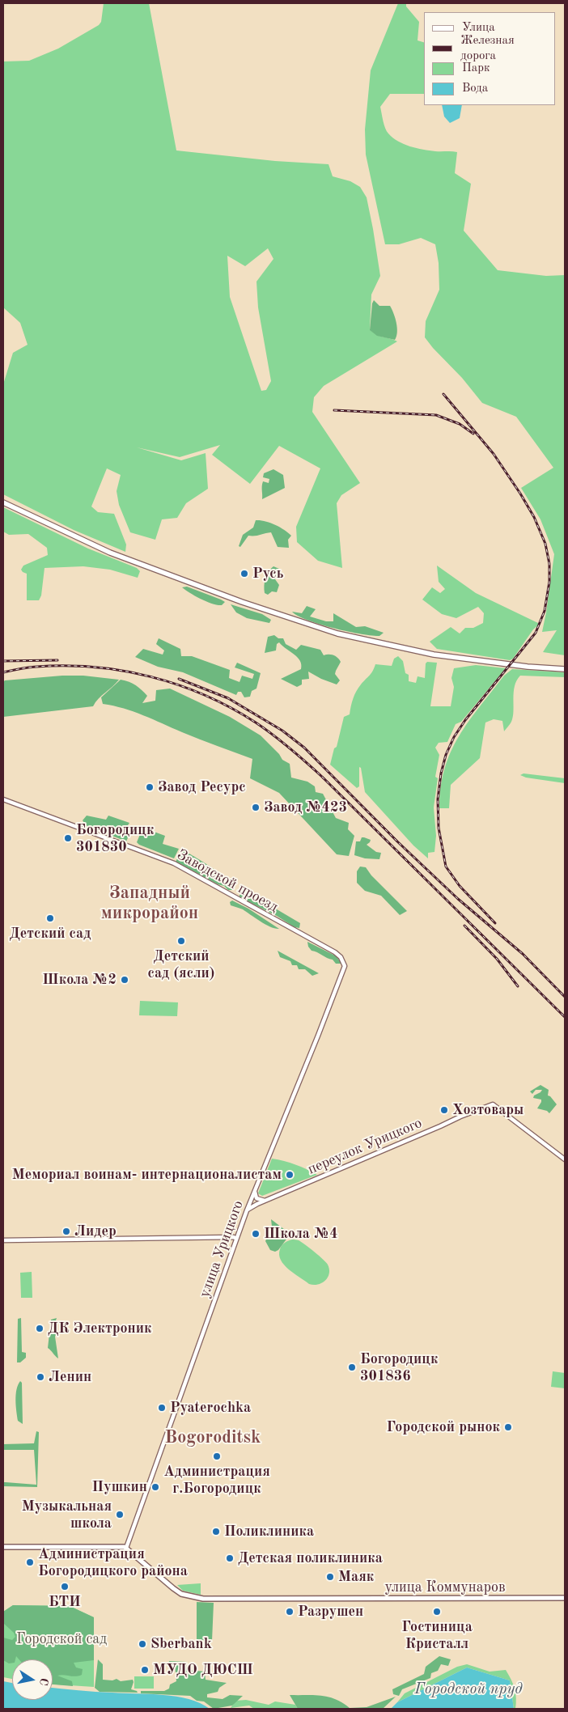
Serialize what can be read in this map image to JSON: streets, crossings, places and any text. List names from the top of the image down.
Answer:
{
  "streets": {
    "main road": ["улица Коммунаров"],
    "street": ["Заводской проезд", "переулок Урицкого", "улица Урицкого"]
  },
  "crossings": [
    ["Заводской проезд", "улица Урицкого"],
    ["переулок Урицкого", "улица Урицкого"],
    ["улица Урицкого", "улица Коммунаров"]
  ],
  "districts": ["Западный микрорайон", "Bogoroditsk"],
  "water": ["Городской пруд"],
  "parks": ["Городской сад"],
  "places": [
    "Русь",
    "Завод Ресурс",
    "Завод №423",
    "Богородицк 301830",
    "Детский сад",
    "Детский сад (ясли)",
    "Школа №2",
    "Хозтовары",
    "Мемориал воинам- интернационалистам",
    "Лидер",
    "Школа №4",
    "ДК Электроник",
    "Богородицк 301836",
    "Ленин",
    "Pyaterochka",
    "Городской рынок",
    "Администрация г.Богородицк",
    "Пушкин",
    "Музыкальная школа",
    "Поликлиника",
    "Детская поликлиника",
    "Администрация Богородицкого района",
    "Маяк",
    "БТИ",
    "Разрушен",
    "Гостиница Кристалл",
    "Sberbank",
    "МУДО ДЮСШ"
  ],
  "legend": [
    "Улица",
    "Железная дорога",
    "Парк",
    "Вода"
  ],
  "north": "right"
}
